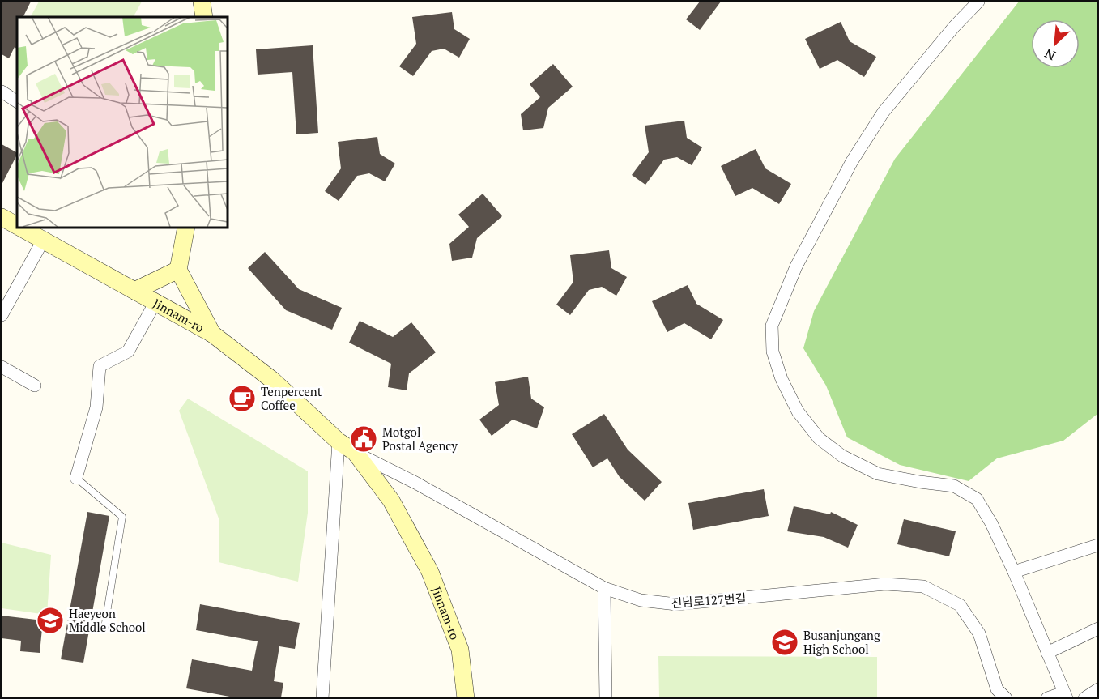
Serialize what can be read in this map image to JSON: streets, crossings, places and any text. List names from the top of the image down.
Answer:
{
  "streets": {
    "main road": ["Jinnam-ro"],
    "street": ["진남로127번길"]
  },
  "crossings": [
    ["Jinnam-ro", "진남로127번길"]
  ],
  "places": {
    "cafe": ["Tenpercent Coffee"],
    "public building": ["Motgol Postal Agency"],
    "school or university": ["Haeyeon Middle School", "Busanjungang High School"]
  },
  "north": "bottom left"
}
